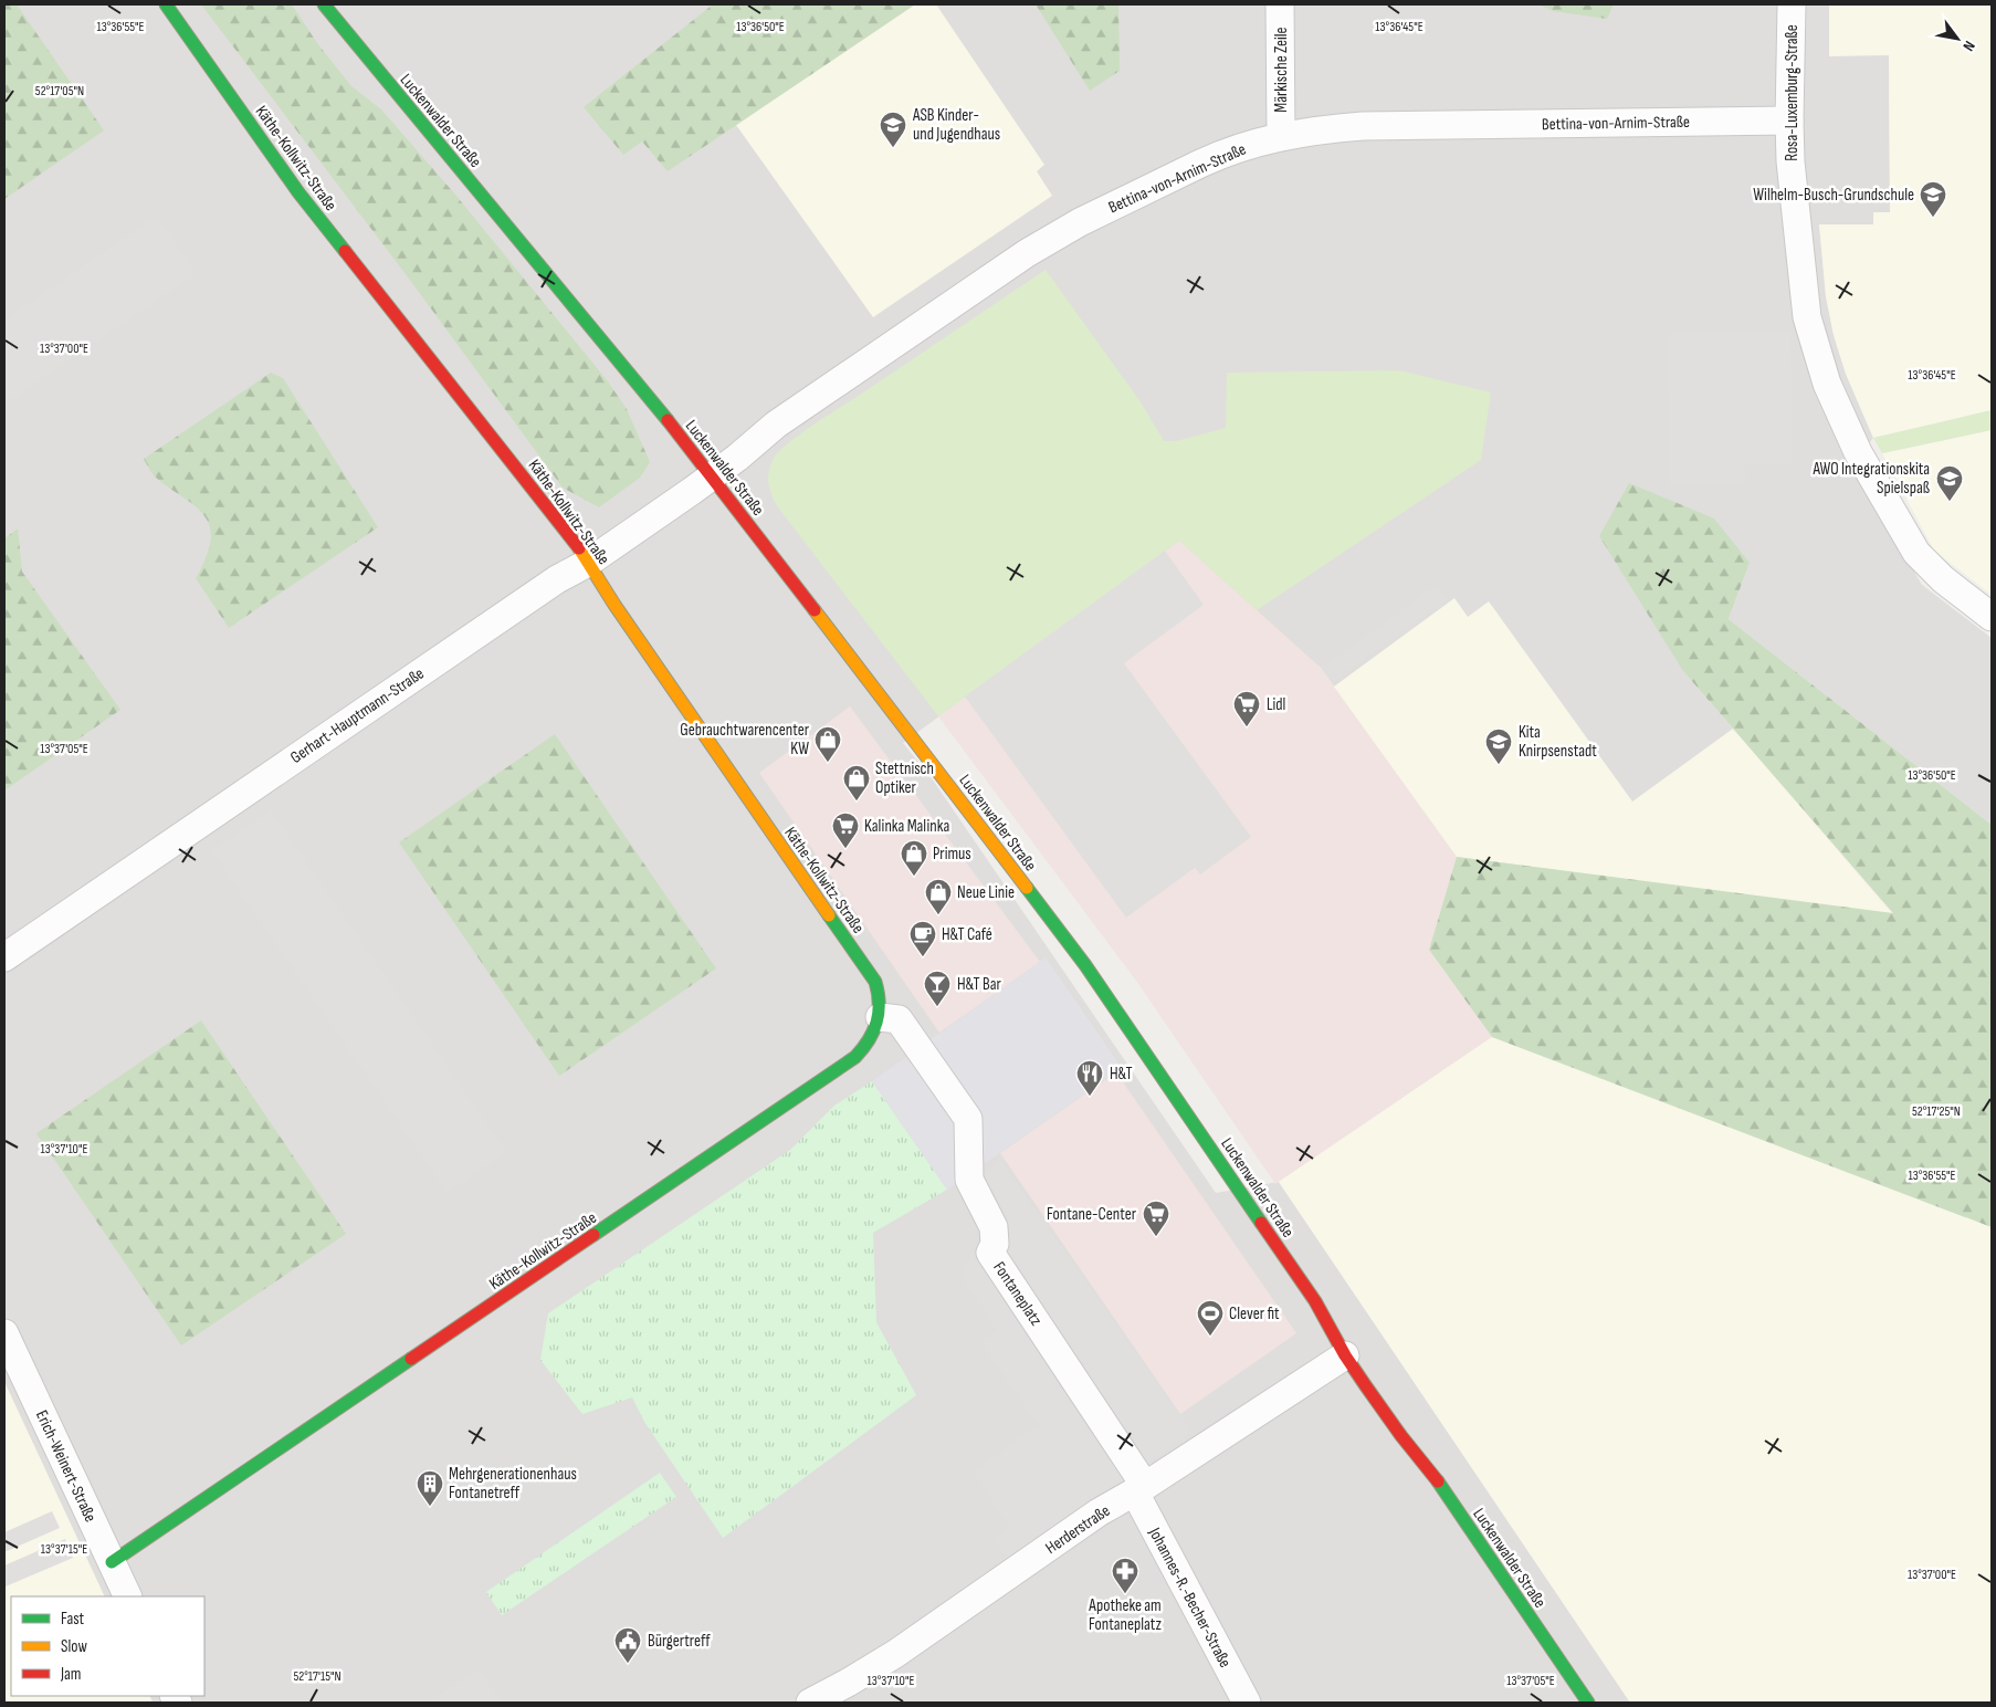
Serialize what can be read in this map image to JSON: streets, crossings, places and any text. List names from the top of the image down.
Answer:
{
  "streets": {
    "street": [
      "Märkische Zeile",
      "Rosa-Luxemburg-Straße",
      "Luckenwalder Straße",
      "Bettina-von-Arnim-Straße",
      "Käthe-Kollwitz-Straße",
      "Gerhart-Hauptmann-Straße",
      "Fontaneplatz",
      "Erich-Weinert-Straße",
      "Herderstraße",
      "Johannes-R.-Becher-Straße"
    ]
  },
  "crossings": [
    ["Märkische Zeile", "Bettina-von-Arnim-Straße"],
    ["Rosa-Luxemburg-Straße", "Bettina-von-Arnim-Straße"],
    ["Luckenwalder Straße", "Bettina-von-Arnim-Straße"],
    ["Luckenwalder Straße", "Gerhart-Hauptmann-Straße"],
    ["Luckenwalder Straße", "Herderstraße"],
    ["Bettina-von-Arnim-Straße", "Gerhart-Hauptmann-Straße"],
    ["Käthe-Kollwitz-Straße", "Gerhart-Hauptmann-Straße"],
    ["Käthe-Kollwitz-Straße", "Fontaneplatz"],
    ["Käthe-Kollwitz-Straße", "Erich-Weinert-Straße"],
    ["Fontaneplatz", "Herderstraße"],
    ["Fontaneplatz", "Johannes-R.-Becher-Straße"],
    ["Herderstraße", "Johannes-R.-Becher-Straße"]
  ],
  "places": {
    "school or university": [
      "ASB Kinder- und Jugendhaus",
      "Wilhelm-Busch-Grundschule",
      "AWO Integrationskita Spielspaß",
      "Kita Knirpsenstadt"
    ],
    "supermarket": ["Lidl", "Kalinka Malinka", "Fontane-Center"],
    "shop": [
      "Gebrauchtwarencenter KW",
      "Stettnisch Optiker",
      "Primus",
      "Neue Linie"
    ],
    "cafe": ["H&T Café"],
    "bar": ["H&T Bar"],
    "restaurant": ["H&T"],
    "sports": ["Clever fit"],
    "building": ["Mehrgenerationenhaus Fontanetreff"],
    "pharmacy": ["Apotheke am Fontaneplatz"],
    "public building": ["Bürgertreff"]
  },
  "legend": ["Fast", "Slow", "Jam"],
  "north": "bottom right",
  "coordinates": [
    "13°36'55\"E",
    "13°36'50\"E",
    "13°36'45\"E",
    "52°17'05\"N",
    "13°37'00\"E",
    "13°37'05\"E",
    "52°17'25\"N",
    "13°37'10\"E",
    "13°37'15\"E",
    "52°17'15\"N"
  ]
}
